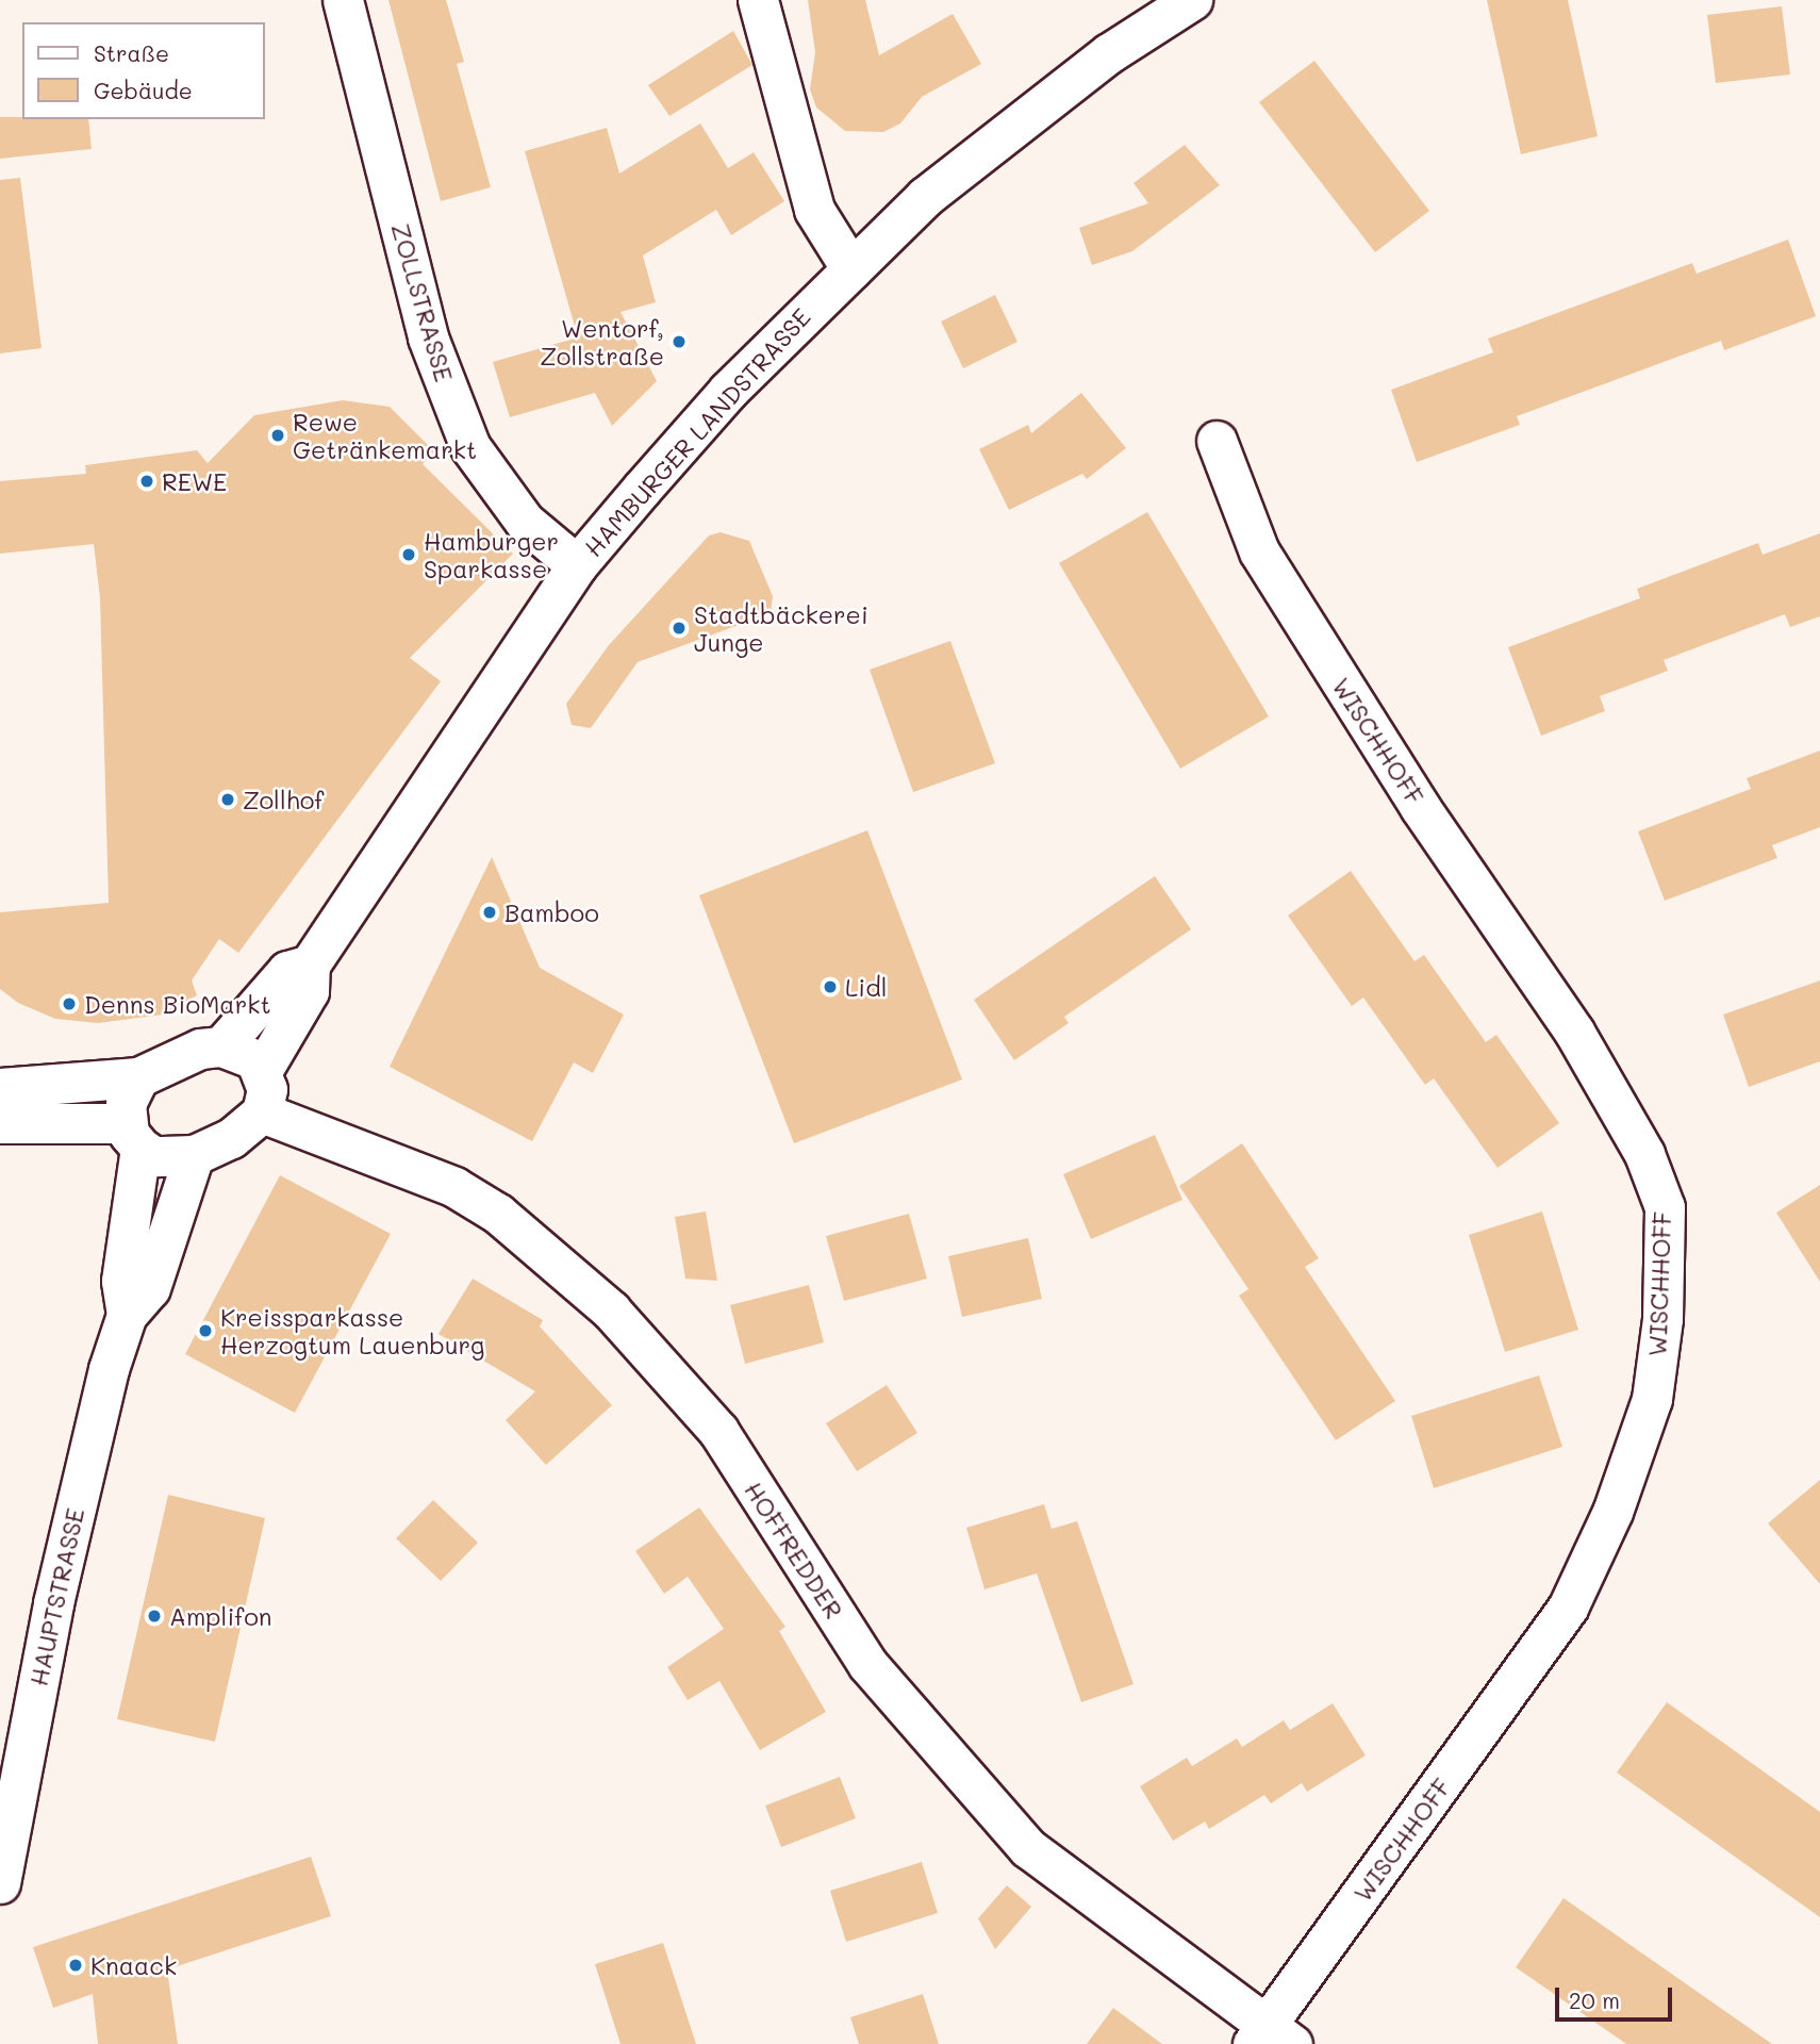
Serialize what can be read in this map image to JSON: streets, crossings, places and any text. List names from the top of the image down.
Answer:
{
  "streets": {
    "street": [
      "ZOLLSTRASSE",
      "HAMBURGER LANDSTRASSE",
      "WISCHHOFF",
      "HOFFREDDER",
      "HAUPTSTRASSE"
    ]
  },
  "crossings": [
    ["ZOLLSTRASSE", "HAMBURGER LANDSTRASSE"],
    ["HAMBURGER LANDSTRASSE", "HOFFREDDER"],
    ["HAMBURGER LANDSTRASSE", "HAUPTSTRASSE"],
    ["WISCHHOFF", "HOFFREDDER"],
    ["HOFFREDDER", "HAUPTSTRASSE"]
  ],
  "places": [
    "Wentorf, Zollstraße",
    "Rewe Getränkemarkt",
    "REWE",
    "Hamburger Sparkasse",
    "Stadtbäckerei Junge",
    "Zollhof",
    "Bamboo",
    "Lidl",
    "Denns BioMarkt",
    "Kreissparkasse Herzogtum Lauenburg",
    "Amplifon",
    "Knaack"
  ],
  "legend": ["Straße", "Gebäude"],
  "scale_bar": "20 m"
}
